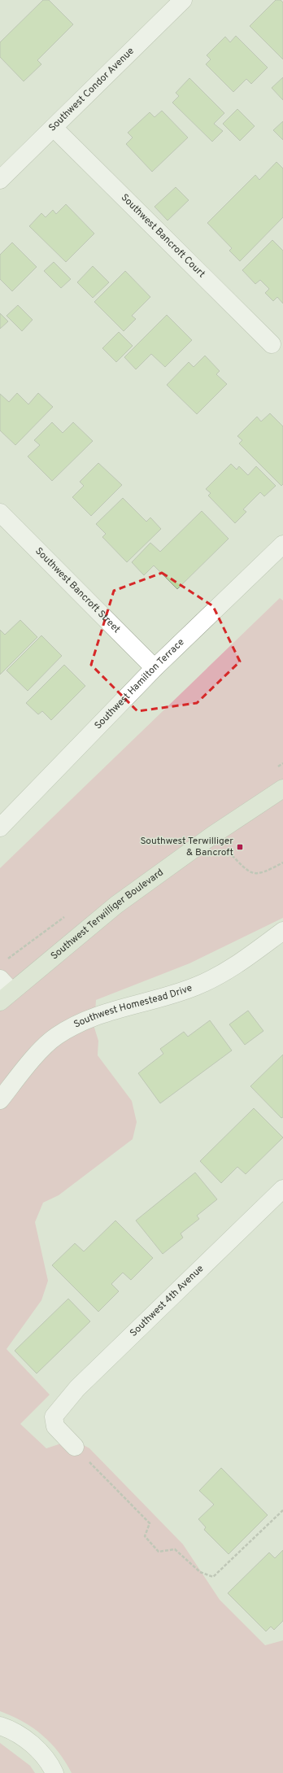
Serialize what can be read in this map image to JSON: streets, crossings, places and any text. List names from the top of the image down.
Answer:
{
  "streets": {
    "main road": ["Southwest Terwilliger Boulevard"],
    "street": [
      "Southwest Condor Avenue",
      "Southwest Bancroft Court",
      "Southwest Bancroft Street",
      "Southwest Hamilton Terrace",
      "Southwest Homestead Drive",
      "Southwest 4th Avenue"
    ]
  },
  "crossings": [
    ["Southwest Condor Avenue", "Southwest Bancroft Court"],
    ["Southwest Bancroft Street", "Southwest Hamilton Terrace"]
  ],
  "places": {
    "transit": ["Southwest Terwilliger & Bancroft"]
  }
}
